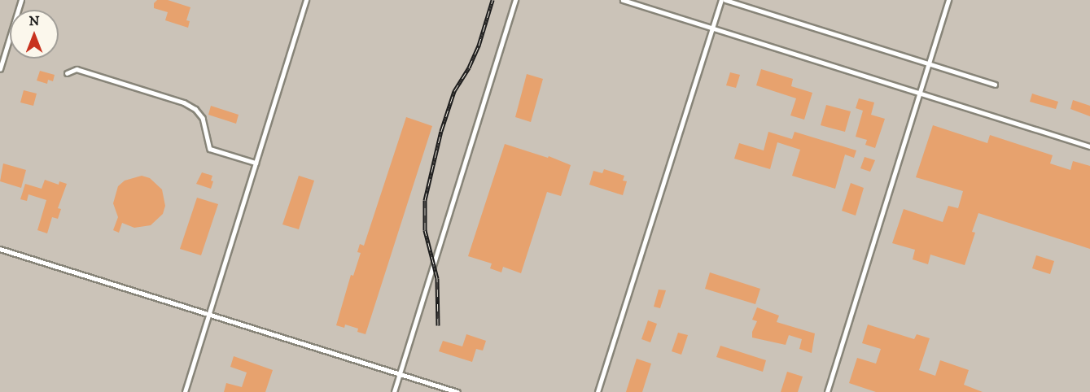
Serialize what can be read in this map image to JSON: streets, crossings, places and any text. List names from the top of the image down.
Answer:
{
  "north": "top"
}
